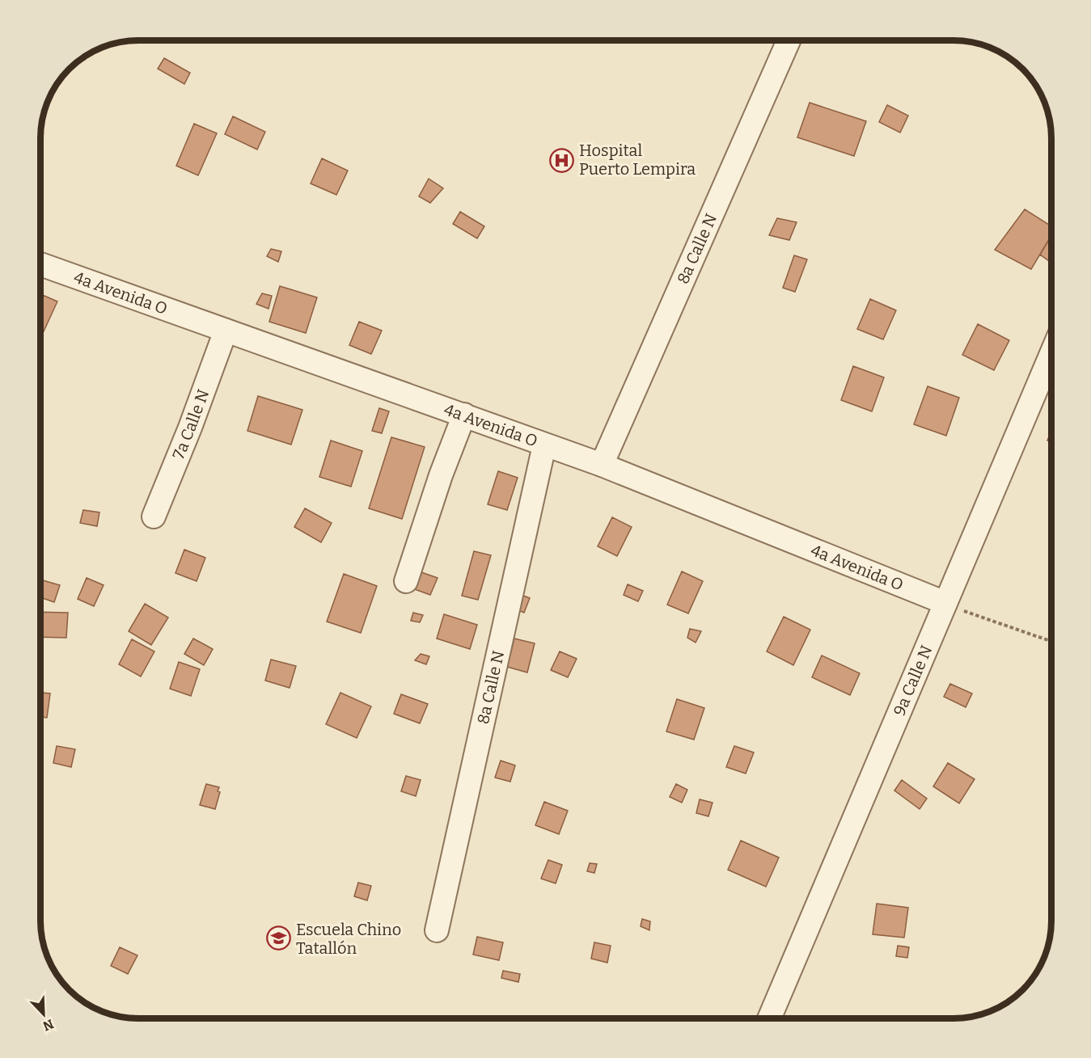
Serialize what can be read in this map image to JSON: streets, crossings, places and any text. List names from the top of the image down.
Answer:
{
  "streets": {
    "street": [
      "8a Calle N",
      "4a Avenida O",
      "7a Calle N",
      "9a Calle N"
    ]
  },
  "crossings": [
    ["8a Calle N", "4a Avenida O"],
    ["4a Avenida O", "7a Calle N"],
    ["4a Avenida O", "9a Calle N"]
  ],
  "places": {
    "hospital": ["Hospital Puerto Lempira"],
    "school or university": ["Escuela Chino Tatallón"]
  },
  "north": "bottom right"
}
